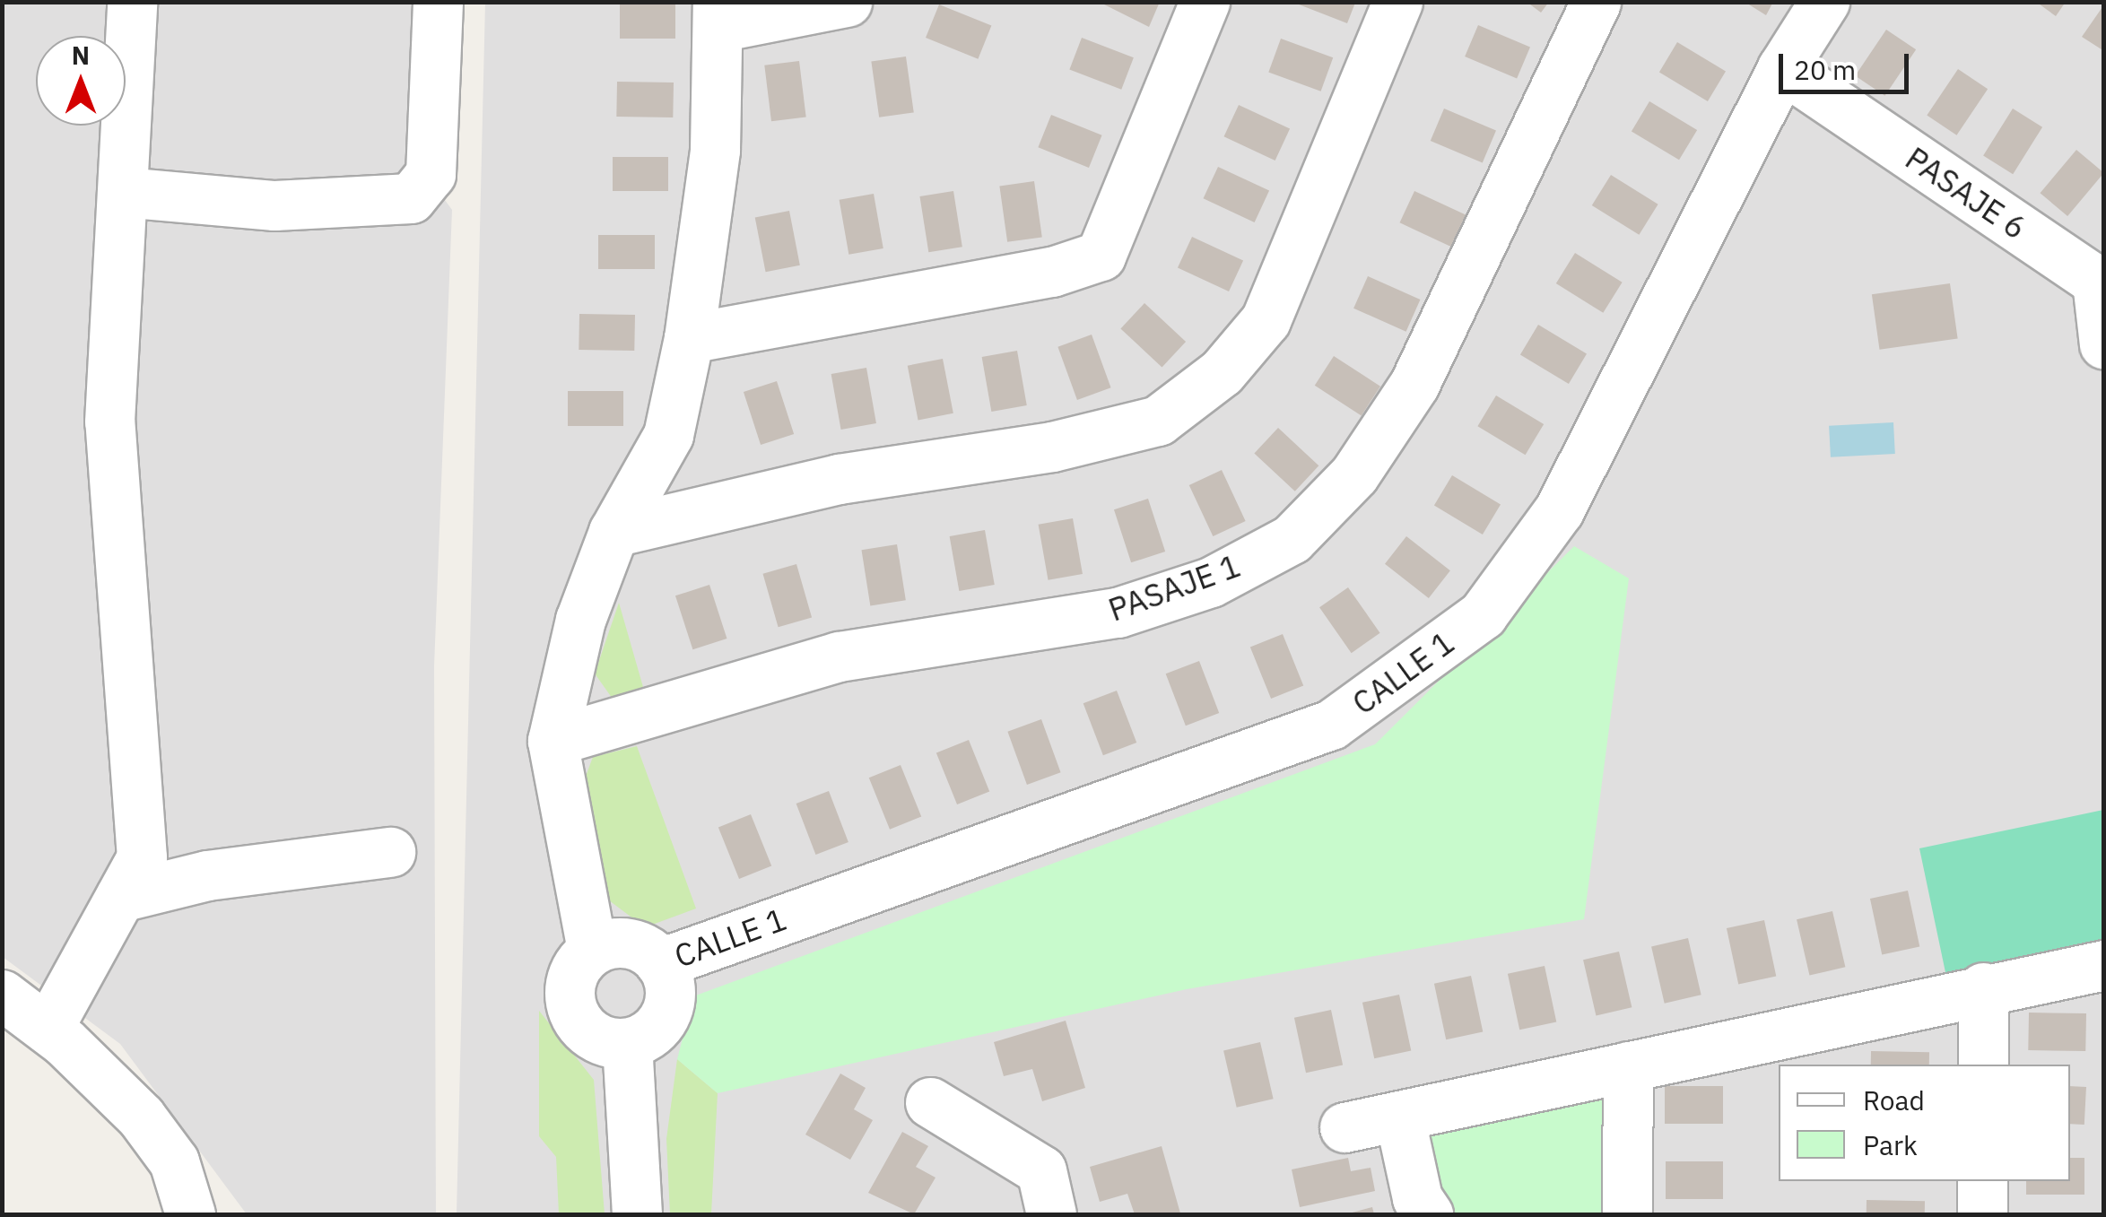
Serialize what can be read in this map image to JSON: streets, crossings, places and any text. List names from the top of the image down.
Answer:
{
  "streets": {
    "street": ["PASAJE 6", "PASAJE 1", "CALLE 1"]
  },
  "crossings": [
    ["PASAJE 6", "CALLE 1"]
  ],
  "legend": ["Road", "Park"],
  "scale_bar": "20 m",
  "north": "top"
}
